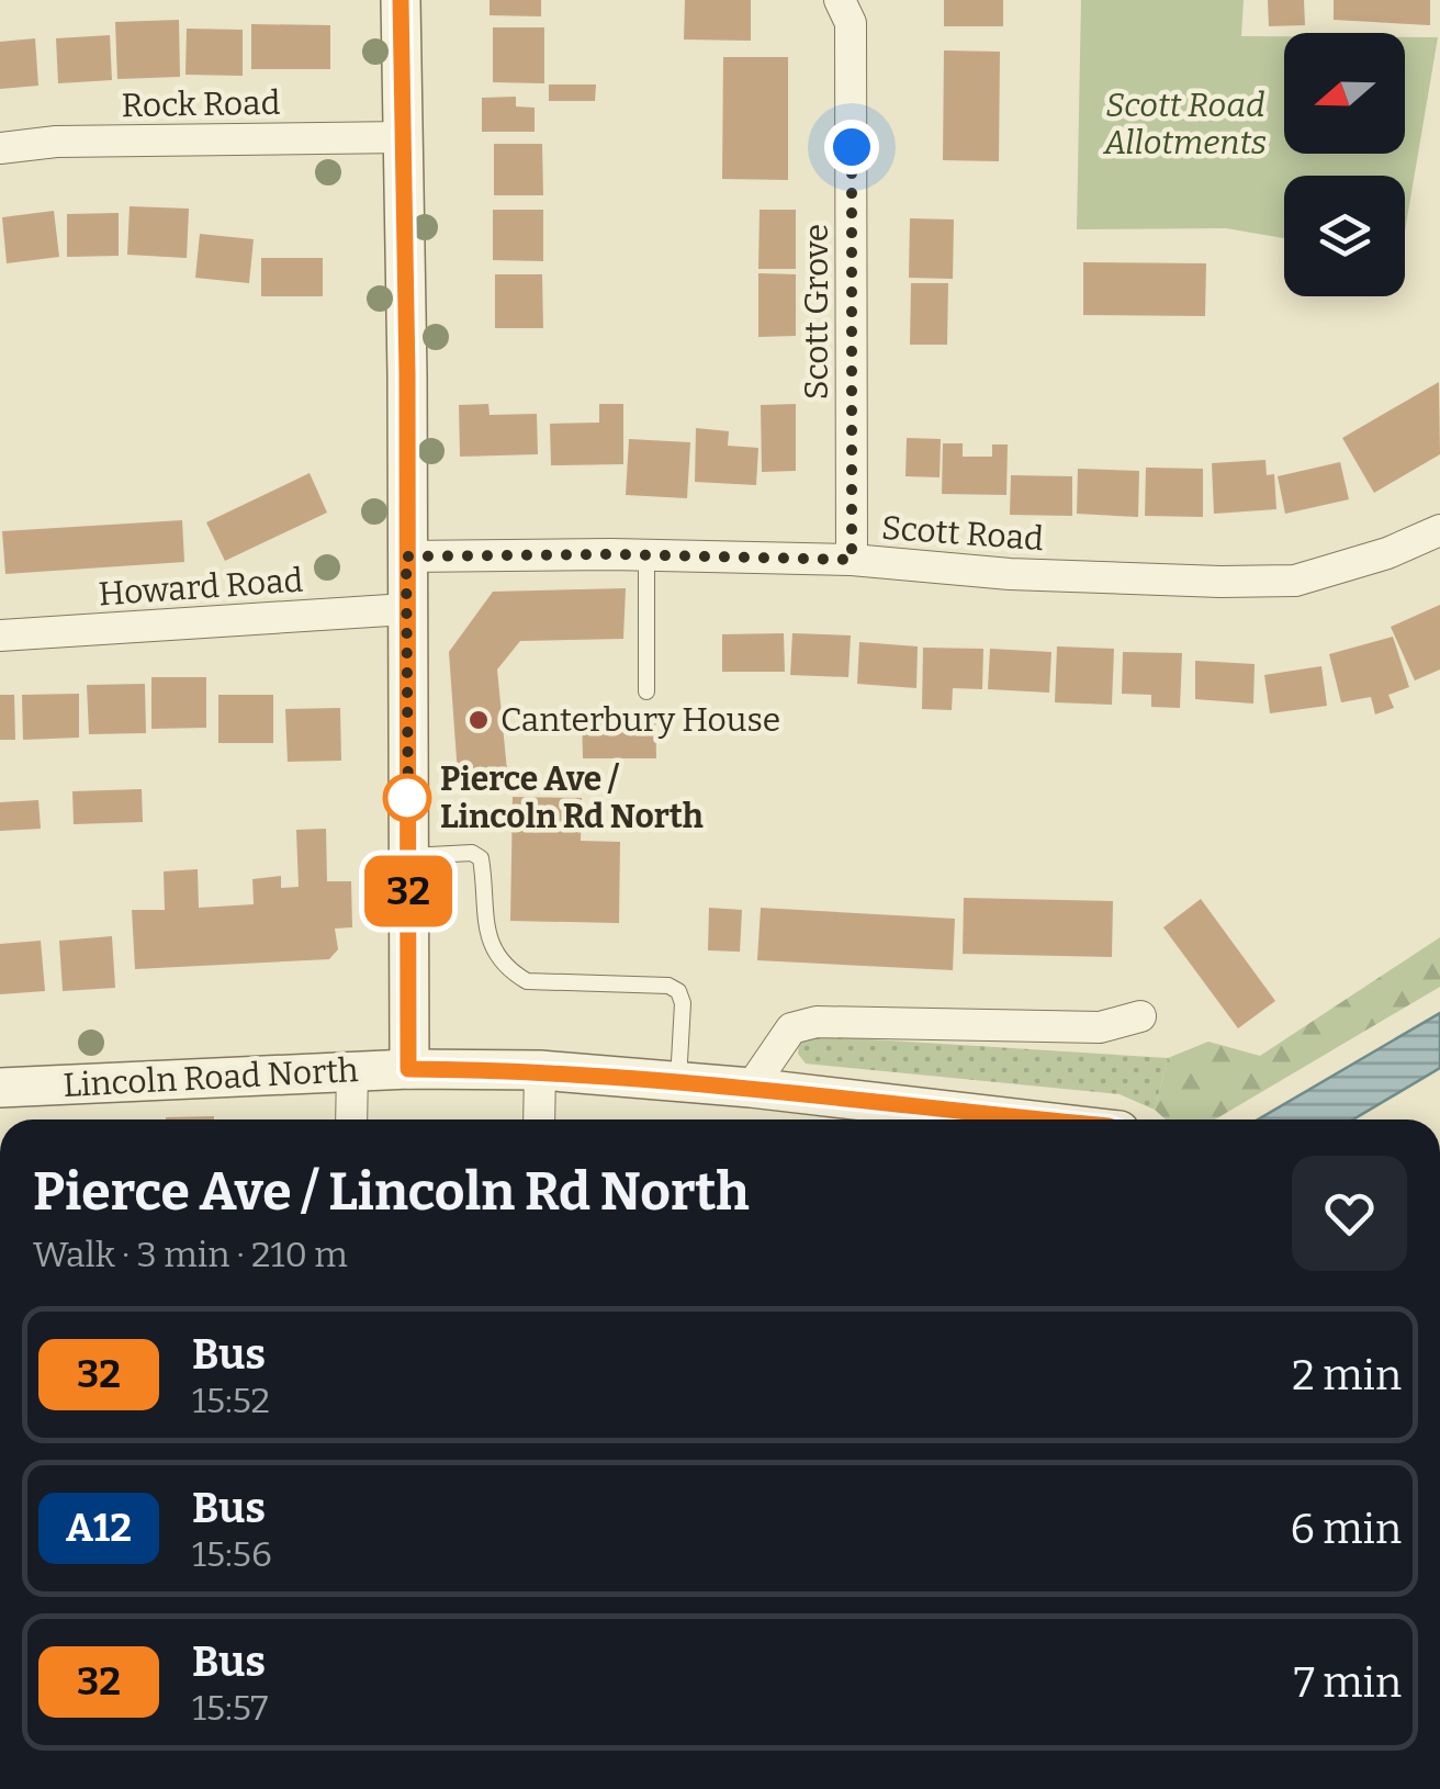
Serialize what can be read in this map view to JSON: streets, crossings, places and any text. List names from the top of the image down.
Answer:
{
  "streets": {
    "street": [
      "Rock Road",
      "Scott Grove",
      "Scott Road",
      "Howard Road",
      "Lincoln Road North"
    ]
  },
  "crossings": [
    ["Scott Grove", "Scott Road"]
  ],
  "parks": ["Scott Road Allotments"],
  "places": ["Canterbury House", "Pierce Ave / Lincoln Rd North"],
  "lines": ["bus line 32"],
  "north": "left",
  "page": {
    "on_map": "32",
    "heading": ["Pierce Ave / Lincoln Rd North", "Walk · 3 min · 210 m"],
    "list": [
      {
        "mark": "32",
        "name": "Bus",
        "note": "15:52",
        "value": "2 min"
      },
      {
        "mark": "A12",
        "name": "Bus",
        "note": "15:56",
        "value": "6 min"
      },
      {
        "mark": "32",
        "name": "Bus",
        "note": "15:57",
        "value": "7 min"
      }
    ]
  }
}
